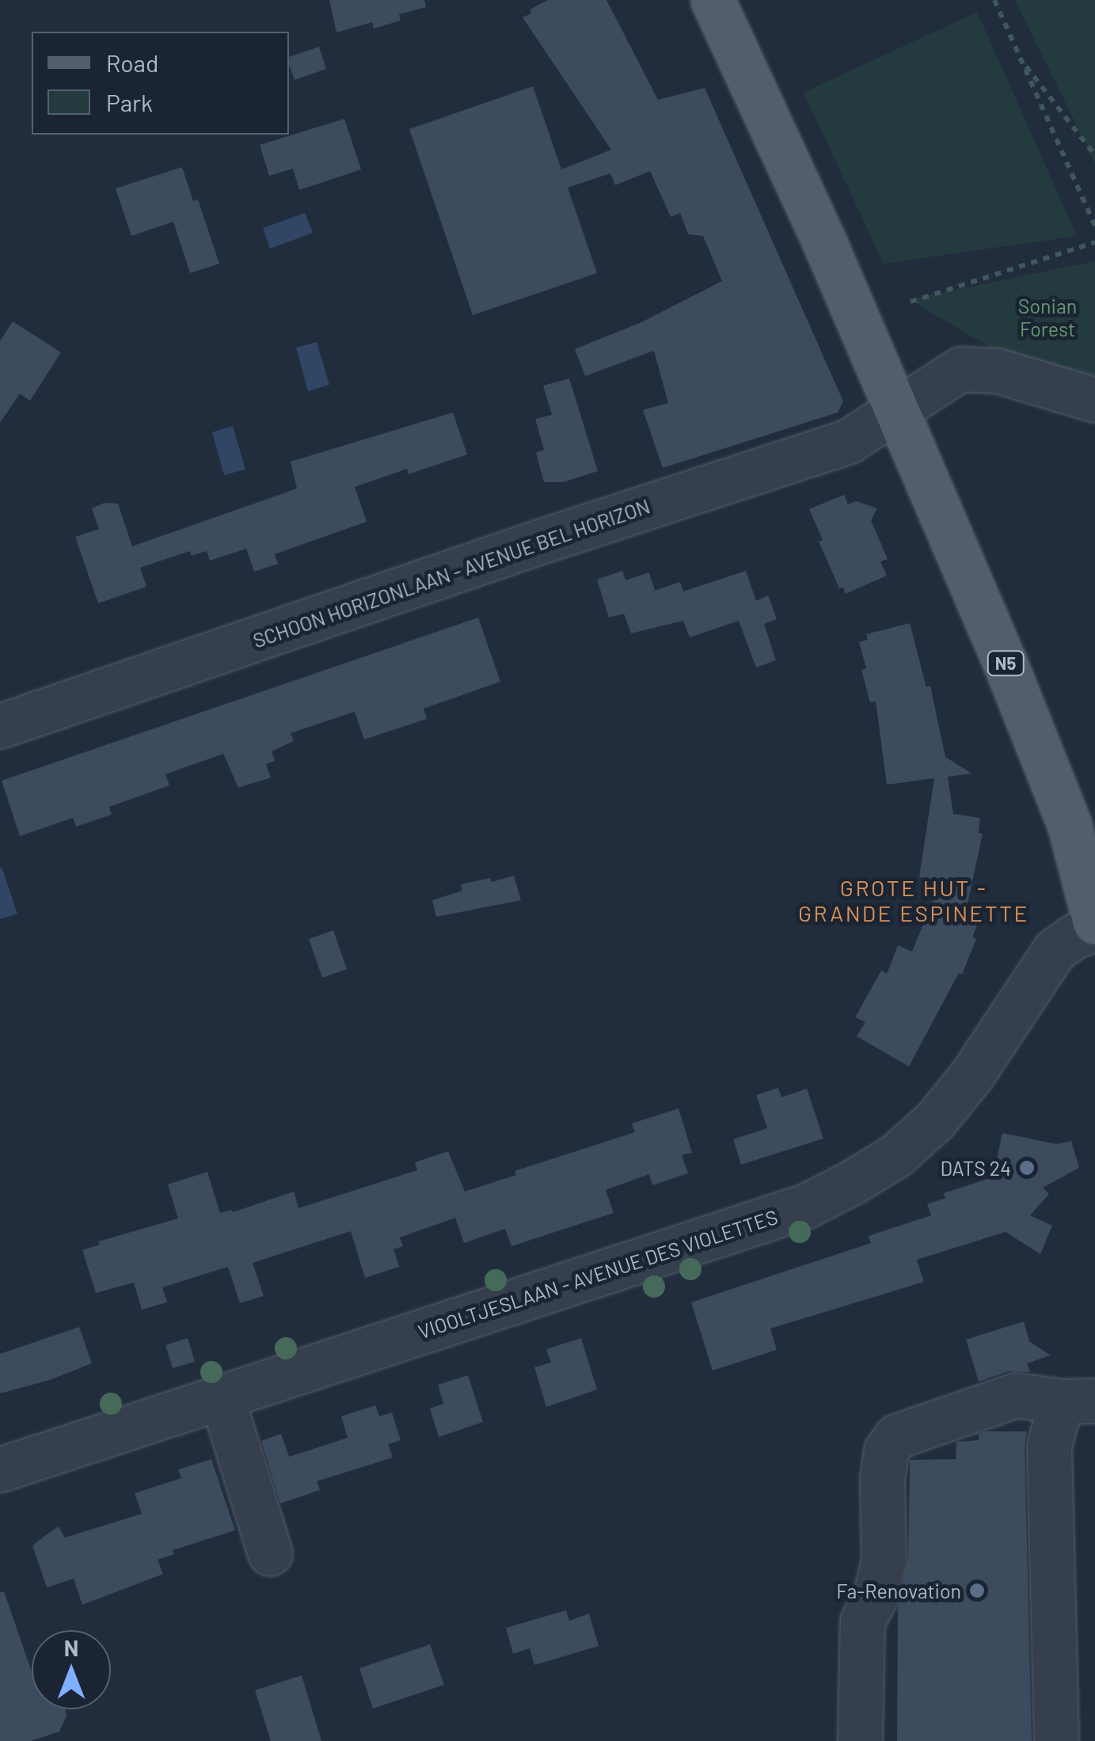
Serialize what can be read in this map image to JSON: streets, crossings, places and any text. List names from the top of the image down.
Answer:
{
  "streets": {
    "main road": ["N5"],
    "street": ["SCHOON HORIZONLAAN - AVENUE BEL HORIZON", "VIOOLTJESLAAN - AVENUE DES VIOLETTES"]
  },
  "crossings": [
    ["SCHOON HORIZONLAAN - AVENUE BEL HORIZON", "N5"]
  ],
  "districts": ["GROTE HUT - GRANDE ESPINETTE"],
  "parks": ["Sonian Forest"],
  "places": ["DATS 24", "Fa-Renovation"],
  "legend": ["Road", "Park"],
  "north": "top"
}
